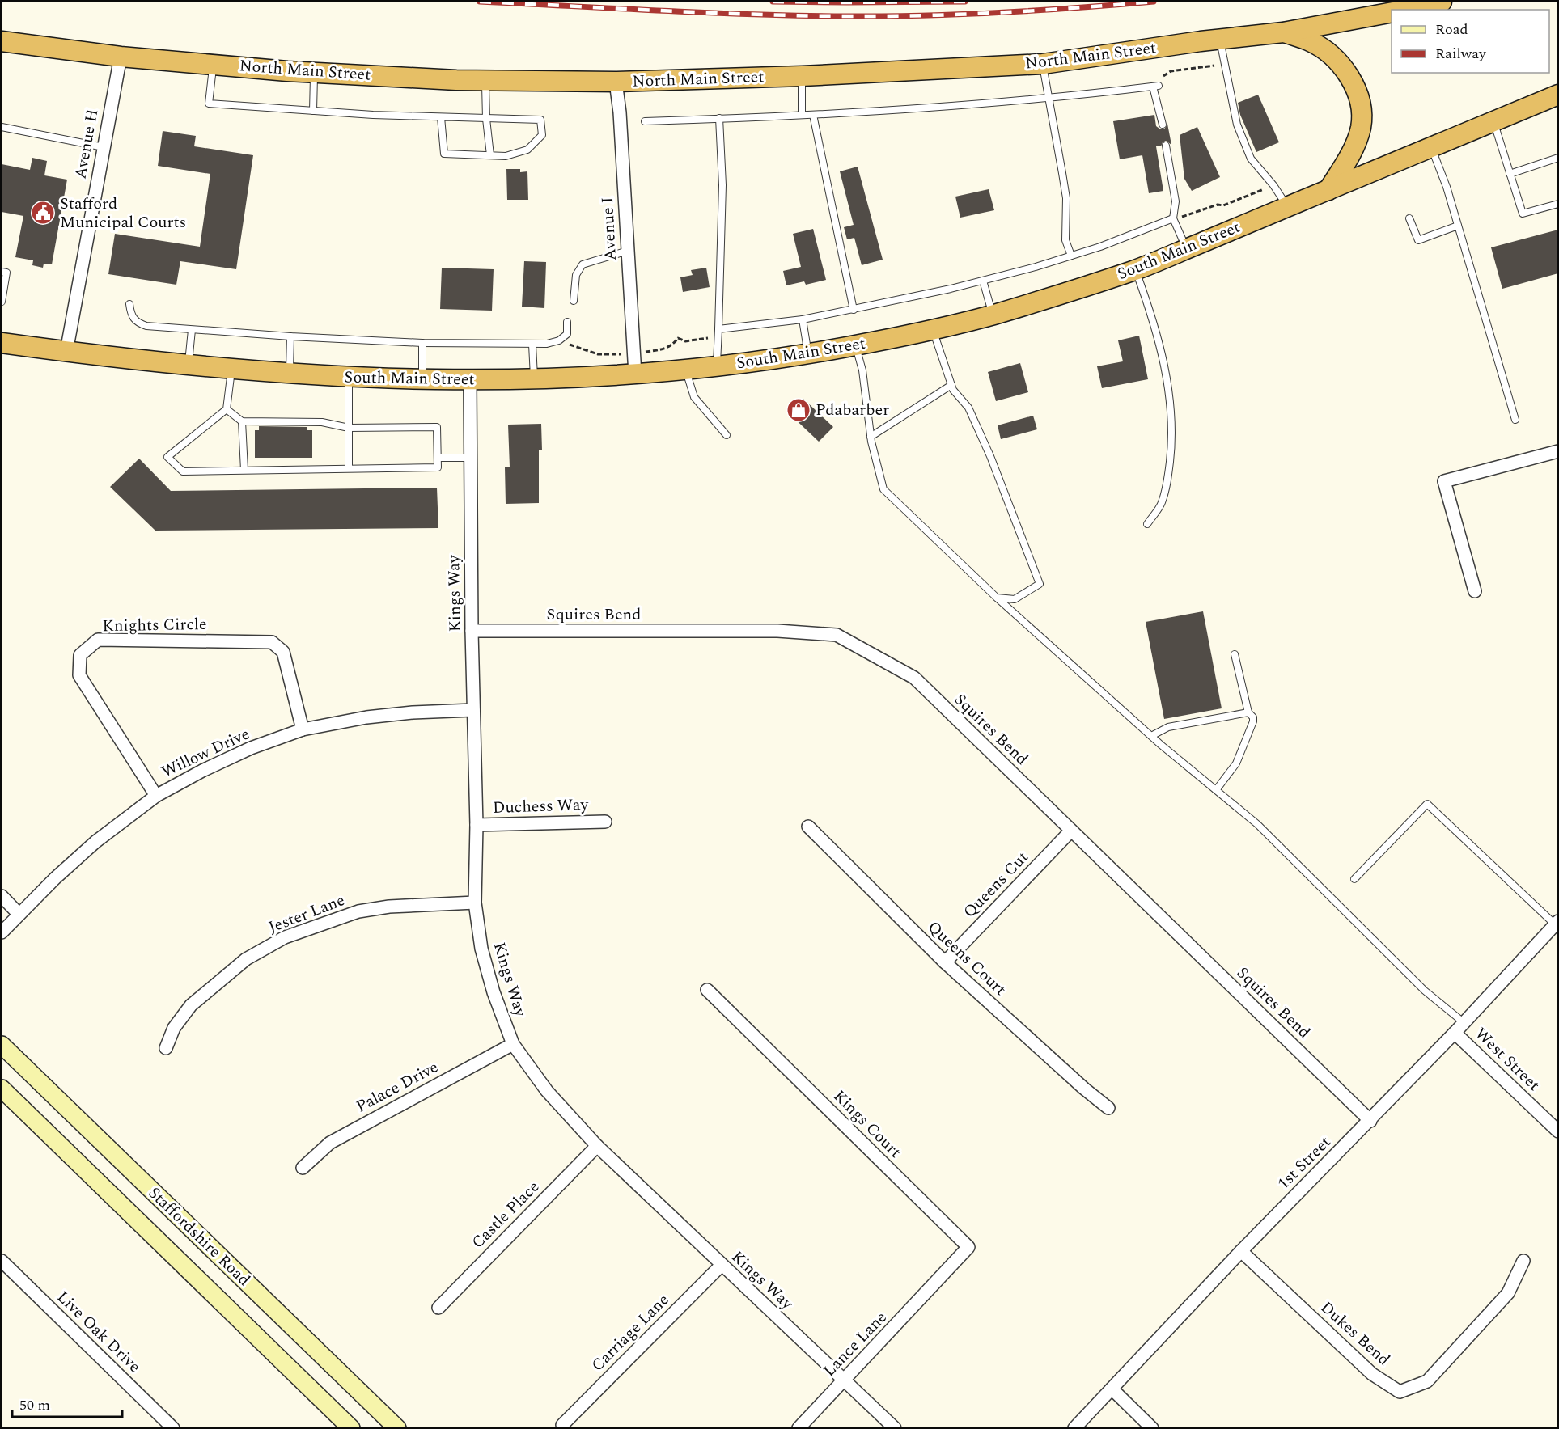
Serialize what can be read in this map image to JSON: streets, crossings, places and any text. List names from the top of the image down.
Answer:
{
  "streets": {
    "highway": ["North Main Street", "South Main Street"],
    "main road": ["Staffordshire Road"],
    "street": [
      "Avenue H",
      "Avenue I",
      "Kings Way",
      "Squires Bend",
      "Knights Circle",
      "Willow Drive",
      "Duchess Way",
      "Queens Cut",
      "Jester Lane",
      "Queens Court",
      "West Street",
      "Palace Drive",
      "Kings Court",
      "1st Street",
      "Castle Place",
      "Live Oak Drive",
      "Carriage Lane",
      "Dukes Bend",
      "Lance Lane"
    ]
  },
  "crossings": [
    ["North Main Street", "Avenue H"],
    ["North Main Street", "Avenue I"],
    ["Avenue H", "South Main Street"],
    ["Avenue I", "South Main Street"],
    ["South Main Street", "Kings Way"],
    ["Kings Way", "Squires Bend"],
    ["Kings Way", "Willow Drive"],
    ["Kings Way", "Duchess Way"],
    ["Kings Way", "Jester Lane"],
    ["Kings Way", "Palace Drive"],
    ["Kings Way", "Castle Place"],
    ["Kings Way", "Carriage Lane"],
    ["Kings Way", "Lance Lane"],
    ["Squires Bend", "Queens Cut"],
    ["Squires Bend", "1st Street"],
    ["Knights Circle", "Willow Drive"],
    ["Queens Cut", "Queens Court"],
    ["West Street", "1st Street"],
    ["Kings Court", "Lance Lane"],
    ["1st Street", "Dukes Bend"]
  ],
  "places": {
    "public building": ["Stafford Municipal Courts"],
    "shop": ["Pdabarber"]
  },
  "legend": ["Road", "Railway"],
  "scale_bar": "50 m"
}
